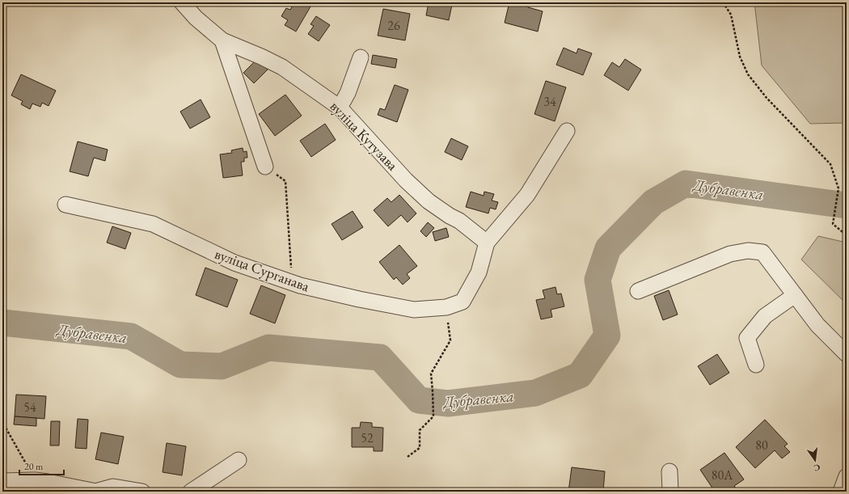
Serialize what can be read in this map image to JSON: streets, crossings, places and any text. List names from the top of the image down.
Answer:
{
  "streets": {
    "street": ["вуліца Кутузава", "вуліца Сурганава"]
  },
  "crossings": [
    ["вуліца Кутузава", "вуліца Сурганава"]
  ],
  "water": ["Дубравенка"],
  "house_numbers": [
    "26",
    "34",
    "54",
    "52",
    "80",
    "80А"
  ],
  "scale_bar": "20 m",
  "north": "bottom"
}
